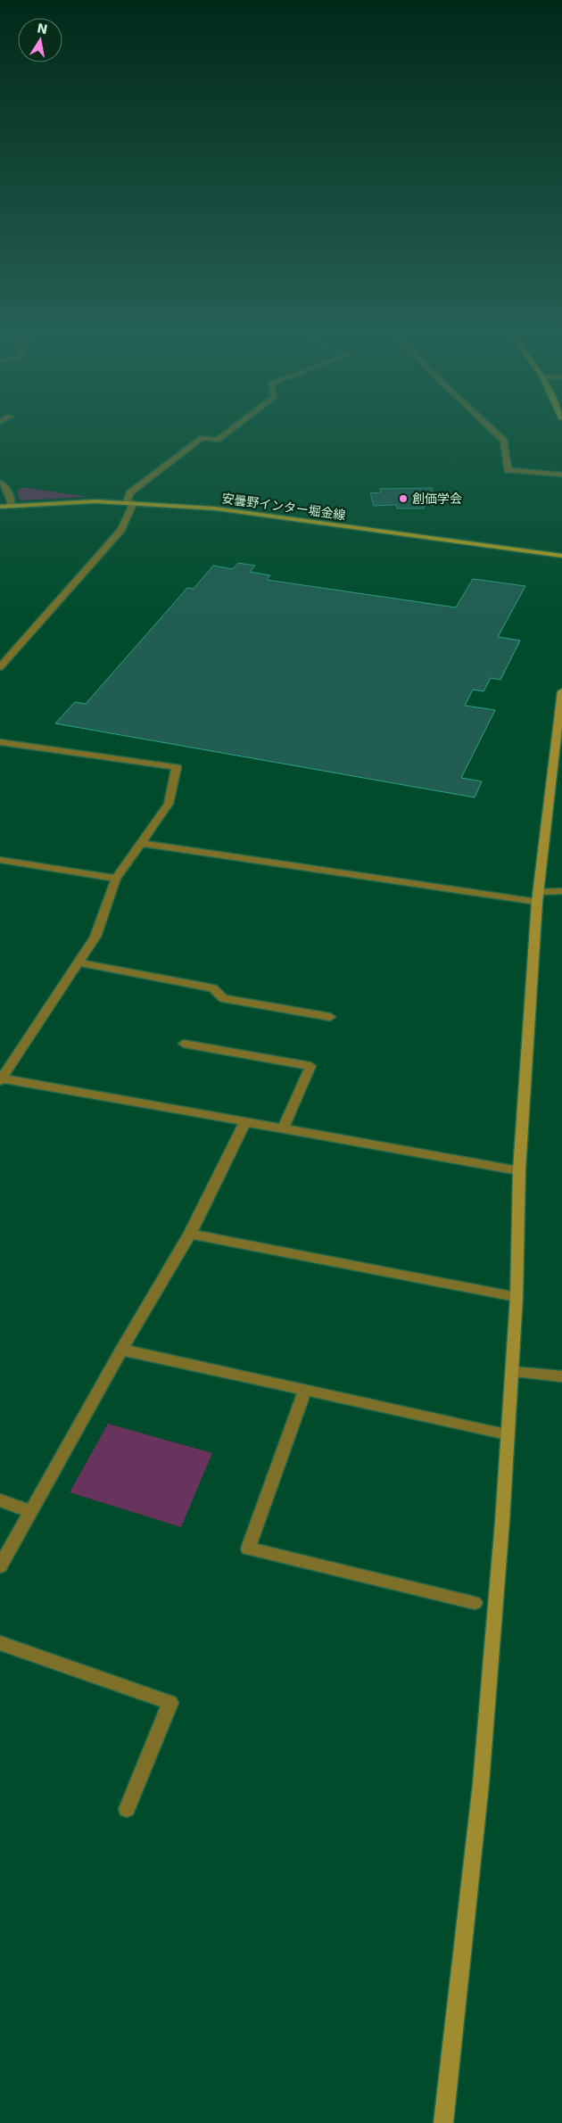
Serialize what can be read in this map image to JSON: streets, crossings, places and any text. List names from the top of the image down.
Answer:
{
  "streets": {
    "main road": ["安曇野インター堀金線"]
  },
  "places": ["創価学会"],
  "north": "top"
}
